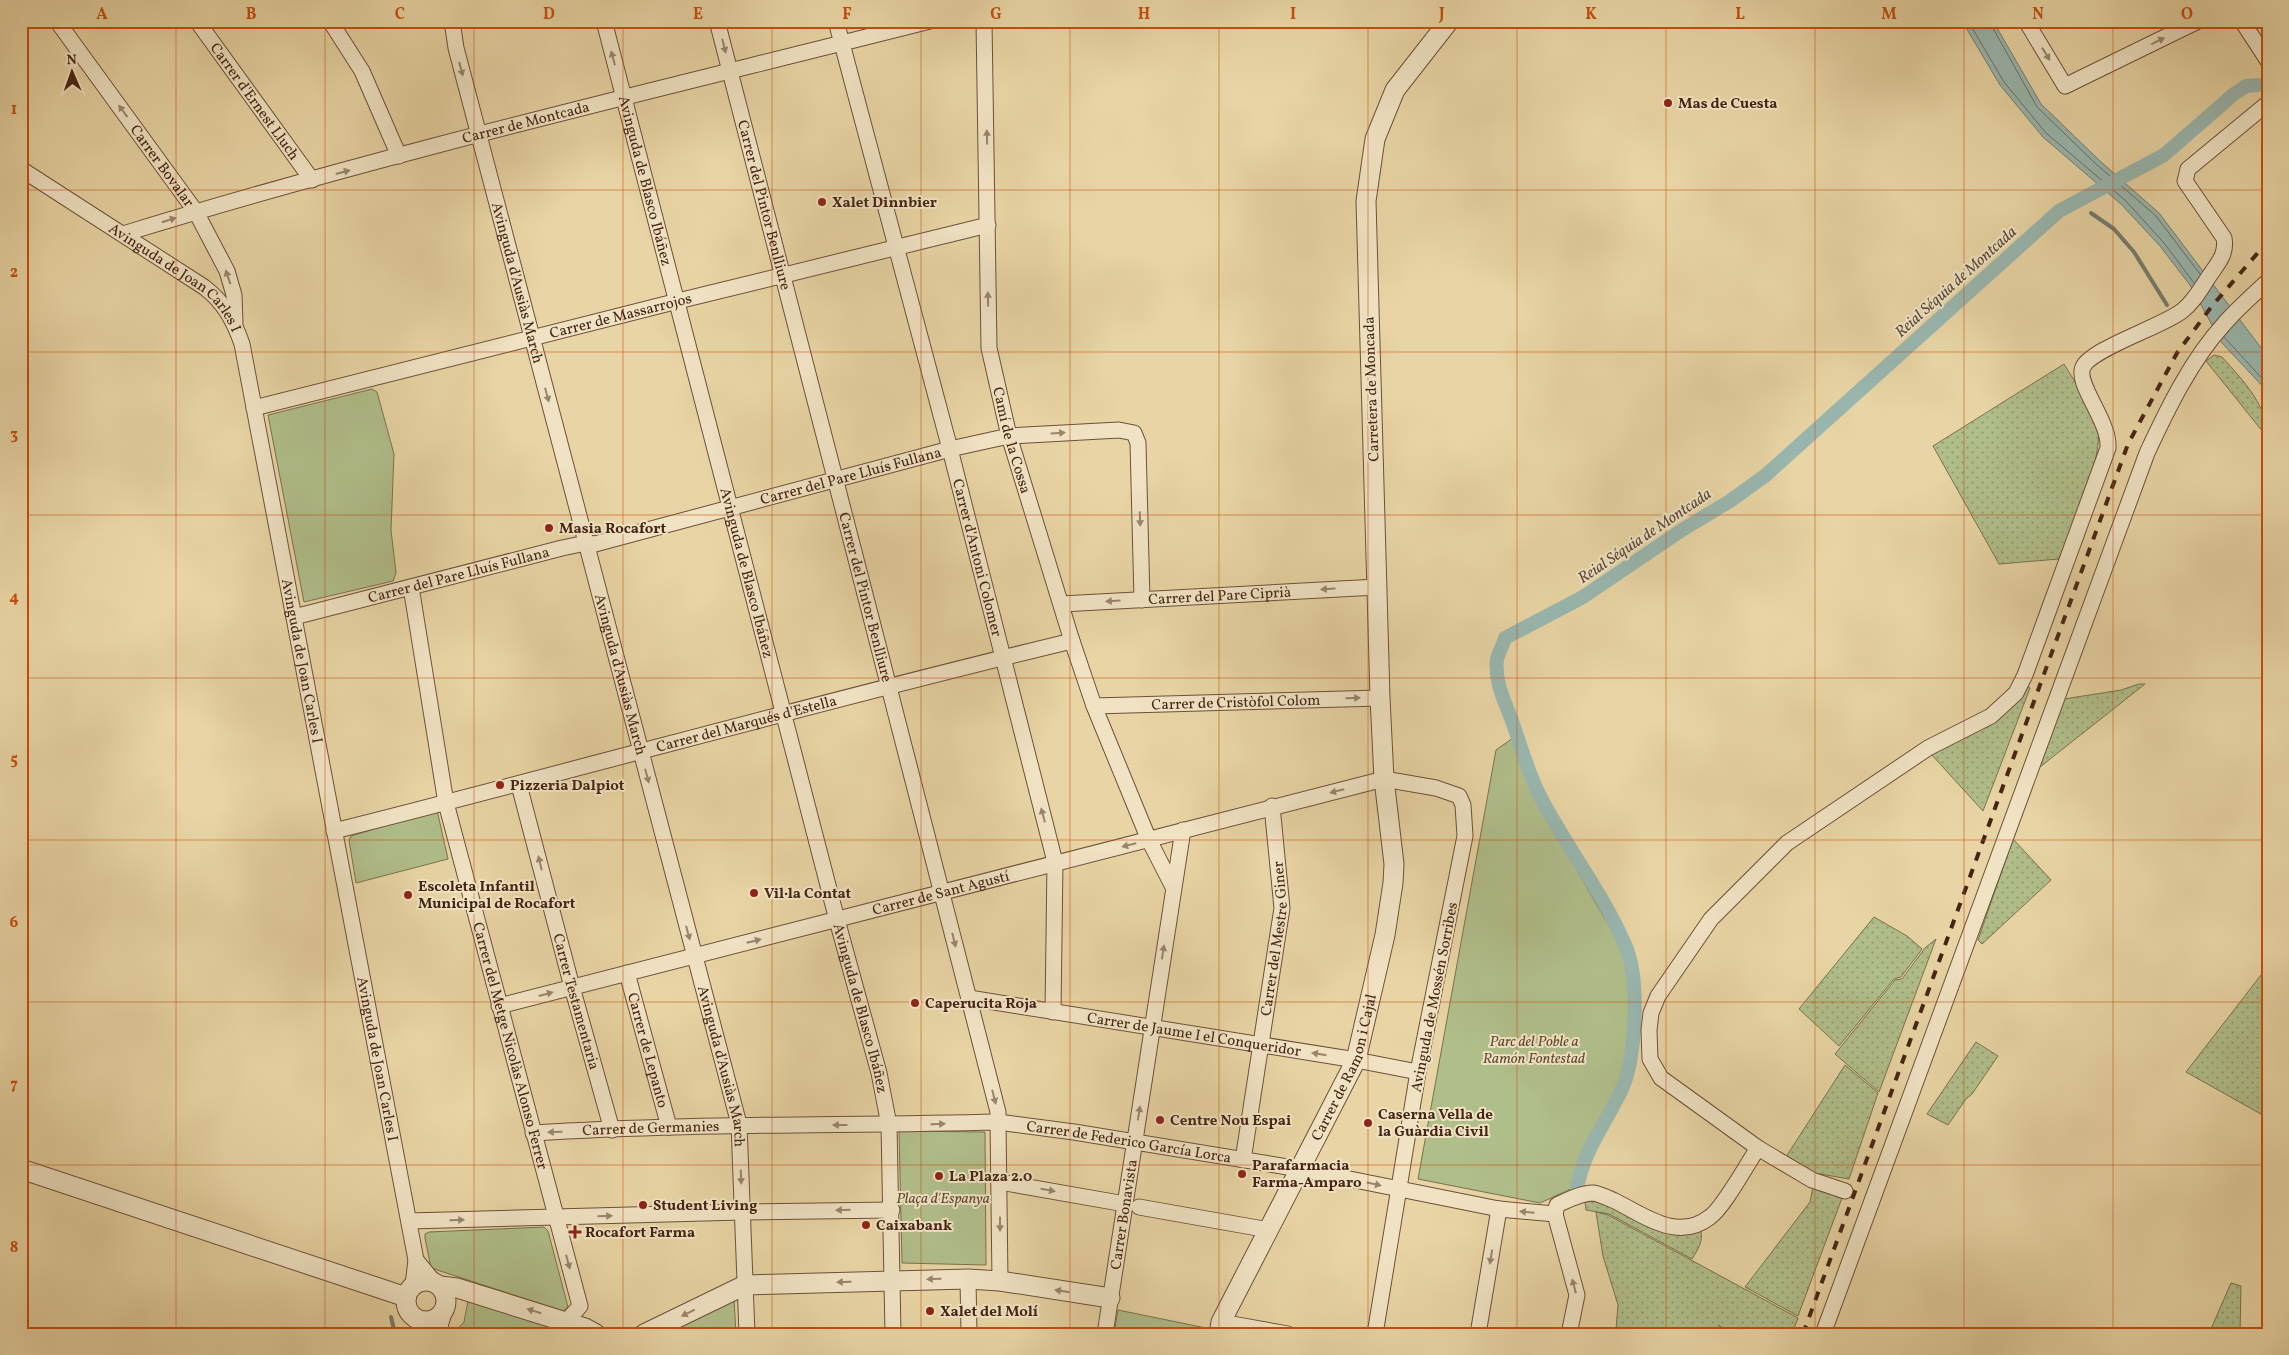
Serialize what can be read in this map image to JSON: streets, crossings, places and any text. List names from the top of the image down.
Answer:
{
  "streets": {
    "street": [
      "Carrer d'Ernest Lluch",
      "Carrer de Montcada",
      "Carrer Bovalar",
      "Avinguda de Blasco Ibáñez",
      "Carrer del Pintor Benlliure",
      "Avinguda de Joan Carles I",
      "Avinguda d'Ausiàs March",
      "Carrer de Massarrojos",
      "Carretera de Moncada",
      "Camí de la Cossa",
      "Carrer del Pare Lluís Fullana",
      "Carrer d'Antoni Colomer",
      "Carrer del Pare Ciprià",
      "Carrer de Cristòfol Colom",
      "Carrer del Marqués d'Estella",
      "Carrer de Sant Agustí",
      "Carrer del Mestre Giner",
      "Avinguda de Mossén Sorribes",
      "Carrer Testamentaria",
      "Carrer de Jaume I el Conqueridor",
      "Carrer del Metge Nicolàs Alonso Ferrer",
      "Carrer de Lepanto",
      "Carrer de Ramon i Cajal",
      "Carrer de Germanies",
      "Carrer de Federico García Lorca",
      "Carrer Bonavista"
    ]
  },
  "crossings": [
    ["Carrer d'Ernest Lluch", "Carrer de Montcada"],
    ["Carrer de Montcada", "Carrer Bovalar"],
    ["Carrer de Montcada", "Avinguda de Blasco Ibáñez"],
    ["Carrer de Montcada", "Carrer del Pintor Benlliure"],
    ["Carrer de Montcada", "Avinguda de Joan Carles I"],
    ["Carrer de Montcada", "Avinguda d'Ausiàs March"],
    ["Carrer de Montcada", "Carrer d'Antoni Colomer"],
    ["Carrer Bovalar", "Avinguda de Joan Carles I"],
    ["Avinguda de Blasco Ibáñez", "Carrer de Massarrojos"],
    ["Avinguda de Blasco Ibáñez", "Carrer del Pare Lluís Fullana"],
    ["Avinguda de Blasco Ibáñez", "Carrer del Marqués d'Estella"],
    ["Avinguda de Blasco Ibáñez", "Carrer de Sant Agustí"],
    ["Avinguda de Blasco Ibáñez", "Carrer de Germanies"],
    ["Carrer del Pintor Benlliure", "Carrer de Massarrojos"],
    ["Carrer del Pintor Benlliure", "Carrer del Pare Lluís Fullana"],
    ["Carrer del Pintor Benlliure", "Carrer del Marqués d'Estella"],
    ["Carrer del Pintor Benlliure", "Carrer de Sant Agustí"],
    ["Carrer del Pintor Benlliure", "Carrer de Jaume I el Conqueridor"],
    ["Carrer del Pintor Benlliure", "Carrer de Federico García Lorca"],
    ["Avinguda de Joan Carles I", "Carrer de Massarrojos"],
    ["Avinguda de Joan Carles I", "Carrer del Pare Lluís Fullana"],
    ["Avinguda de Joan Carles I", "Carrer del Marqués d'Estella"],
    ["Avinguda d'Ausiàs March", "Carrer de Massarrojos"],
    ["Avinguda d'Ausiàs March", "Carrer del Pare Lluís Fullana"],
    ["Avinguda d'Ausiàs March", "Carrer del Marqués d'Estella"],
    ["Avinguda d'Ausiàs March", "Carrer de Sant Agustí"],
    ["Avinguda d'Ausiàs March", "Carrer de Germanies"],
    ["Carrer de Massarrojos", "Camí de la Cossa"],
    ["Carrer de Massarrojos", "Carrer d'Antoni Colomer"],
    ["Carretera de Moncada", "Carrer del Pare Ciprià"],
    ["Carretera de Moncada", "Carrer de Cristòfol Colom"],
    ["Carretera de Moncada", "Carrer de Sant Agustí"],
    ["Carretera de Moncada", "Avinguda de Mossén Sorribes"],
    ["Carretera de Moncada", "Carrer de Ramon i Cajal"],
    ["Camí de la Cossa", "Carrer del Pare Lluís Fullana"],
    ["Camí de la Cossa", "Carrer del Pare Ciprià"],
    ["Camí de la Cossa", "Carrer de Cristòfol Colom"],
    ["Camí de la Cossa", "Carrer del Marqués d'Estella"],
    ["Camí de la Cossa", "Carrer de Sant Agustí"],
    ["Carrer del Pare Lluís Fullana", "Carrer d'Antoni Colomer"],
    ["Carrer del Pare Lluís Fullana", "Carrer del Pare Ciprià"],
    ["Carrer del Pare Lluís Fullana", "Carrer del Metge Nicolàs Alonso Ferrer"],
    ["Carrer d'Antoni Colomer", "Carrer del Marqués d'Estella"],
    ["Carrer d'Antoni Colomer", "Carrer de Sant Agustí"],
    ["Carrer d'Antoni Colomer", "Carrer de Jaume I el Conqueridor"],
    ["Carrer del Marqués d'Estella", "Carrer Testamentaria"],
    ["Carrer del Marqués d'Estella", "Carrer del Metge Nicolàs Alonso Ferrer"],
    ["Carrer de Sant Agustí", "Carrer del Mestre Giner"],
    ["Carrer de Sant Agustí", "Avinguda de Mossén Sorribes"],
    ["Carrer de Sant Agustí", "Carrer Testamentaria"],
    ["Carrer de Sant Agustí", "Carrer del Metge Nicolàs Alonso Ferrer"],
    ["Carrer de Sant Agustí", "Carrer de Lepanto"],
    ["Carrer de Sant Agustí", "Carrer de Ramon i Cajal"],
    ["Carrer de Sant Agustí", "Carrer Bonavista"],
    ["Carrer del Mestre Giner", "Carrer de Jaume I el Conqueridor"],
    ["Carrer del Mestre Giner", "Carrer de Federico García Lorca"],
    ["Avinguda de Mossén Sorribes", "Carrer de Jaume I el Conqueridor"],
    ["Avinguda de Mossén Sorribes", "Carrer de Ramon i Cajal"],
    ["Avinguda de Mossén Sorribes", "Carrer de Federico García Lorca"],
    ["Carrer Testamentaria", "Carrer de Germanies"],
    ["Carrer de Jaume I el Conqueridor", "Carrer de Ramon i Cajal"],
    ["Carrer de Jaume I el Conqueridor", "Carrer Bonavista"],
    ["Carrer del Metge Nicolàs Alonso Ferrer", "Carrer de Germanies"],
    ["Carrer de Lepanto", "Carrer de Germanies"],
    ["Carrer de Ramon i Cajal", "Carrer de Federico García Lorca"],
    ["Carrer de Federico García Lorca", "Carrer Bonavista"]
  ],
  "one_way": [
    "Carrer Bovalar",
    "Avinguda d'Ausiàs March",
    "Camí de la Cossa",
    "Carrer del Pare Ciprià",
    "Carrer de Cristòfol Colom",
    "Carrer Testamentaria",
    "Carrer Bonavista"
  ],
  "water": ["Reial Séquia de Montcada"],
  "parks": ["Parc del Poble a Ramón Fontestad", "Plaça d'Espanya"],
  "places": {
    "other": [
      "Mas de Cuesta",
      "Xalet Dinnbier",
      "Masia Rocafort",
      "Pizzeria Dalpiot",
      "Vil·la Contat",
      "Escoleta Infantil Municipal de Rocafort",
      "Caperucita Roja",
      "Centre Nou Espai",
      "Caserna Vella de la Guàrdia Civil",
      "Parafarmacia Farma-Amparo",
      "La Plaza 2.0",
      "Student Living",
      "Caixabank",
      "Xalet del Molí"
    ],
    "health": ["Rocafort Farma"]
  },
  "north": "top",
  "grid": {
    "columns": [
      "A",
      "B",
      "C",
      "D",
      "E",
      "F",
      "G",
      "H",
      "I",
      "J",
      "K",
      "L",
      "M",
      "N",
      "O"
    ],
    "rows": [
      "1",
      "2",
      "3",
      "4",
      "5",
      "6",
      "7",
      "8"
    ]
  }
}
